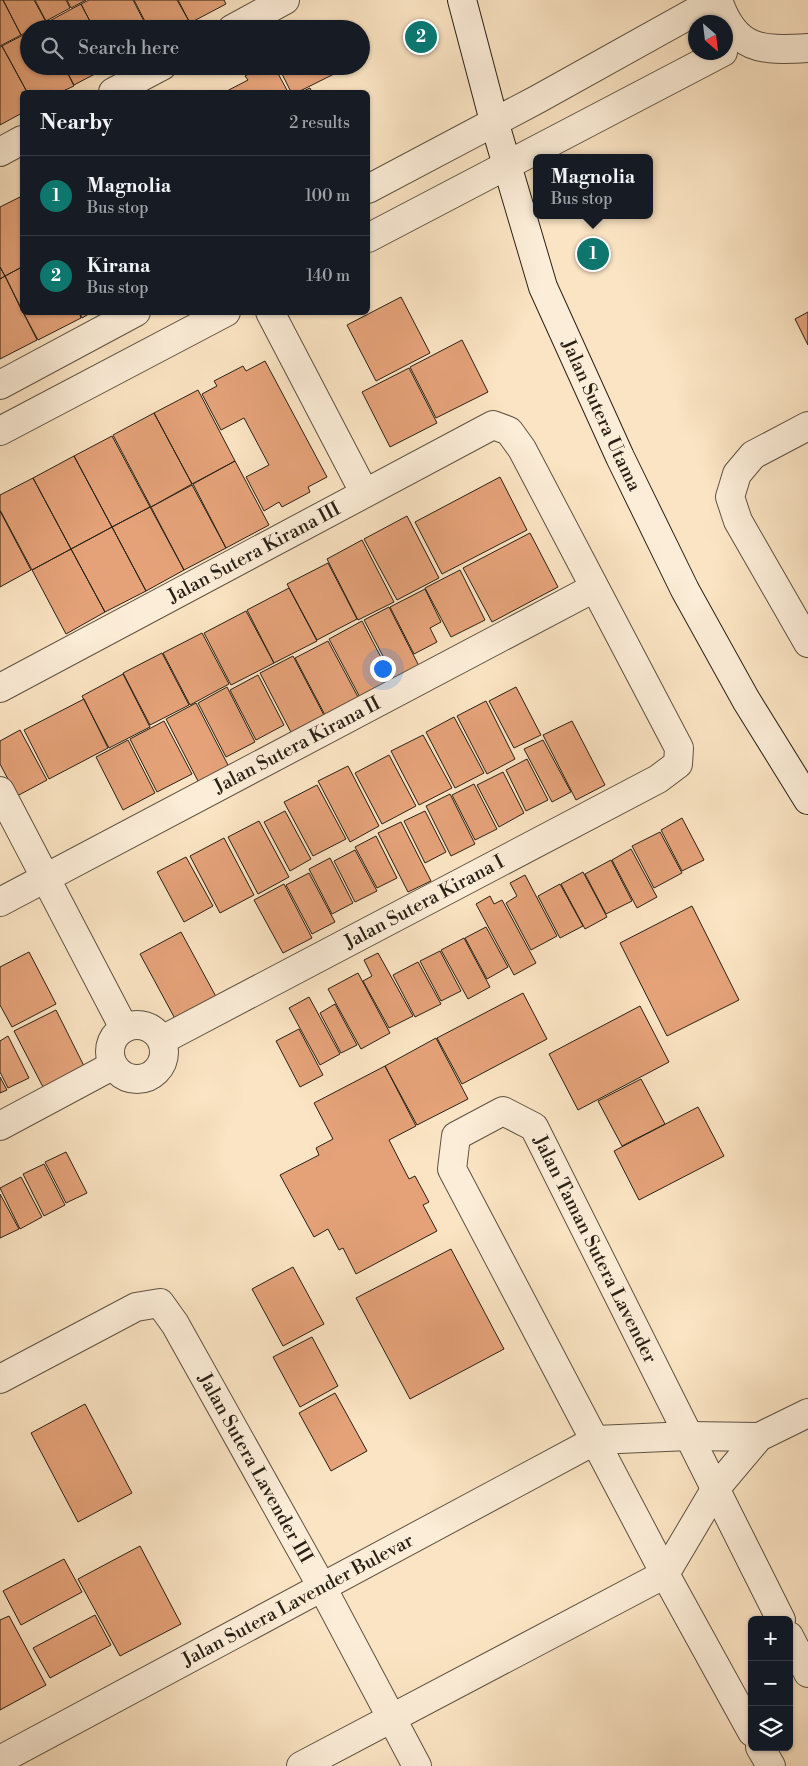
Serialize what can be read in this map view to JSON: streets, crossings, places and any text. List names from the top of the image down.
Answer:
{
  "streets": {
    "street": [
      "Jalan Sutera Utama",
      "Jalan Sutera Kirana III",
      "Jalan Sutera Kirana II",
      "Jalan Sutera Kirana I",
      "Jalan Taman Sutera Lavender",
      "Jalan Sutera Lavender III",
      "Jalan Sutera Lavender Bulevar"
    ]
  },
  "crossings": [
    ["Jalan Sutera Kirana III", "Jalan Sutera Kirana II"],
    ["Jalan Sutera Kirana III", "Jalan Sutera Kirana I"],
    ["Jalan Sutera Kirana II", "Jalan Sutera Kirana I"],
    ["Jalan Taman Sutera Lavender", "Jalan Sutera Lavender Bulevar"],
    ["Jalan Sutera Lavender III", "Jalan Sutera Lavender Bulevar"]
  ],
  "north": "bottom right",
  "page": {
    "pins": ["2", "1"],
    "search": "Search here",
    "heading": ["Nearby", "2 results"],
    "popup": ["Magnolia", "Bus stop"],
    "list": [
      {
        "mark": "1",
        "name": "Magnolia",
        "note": "Bus stop",
        "value": "100 m"
      },
      {
        "mark": "2",
        "name": "Kirana",
        "note": "Bus stop",
        "value": "140 m"
      }
    ],
    "map_buttons": ["+", "−"]
  }
}
